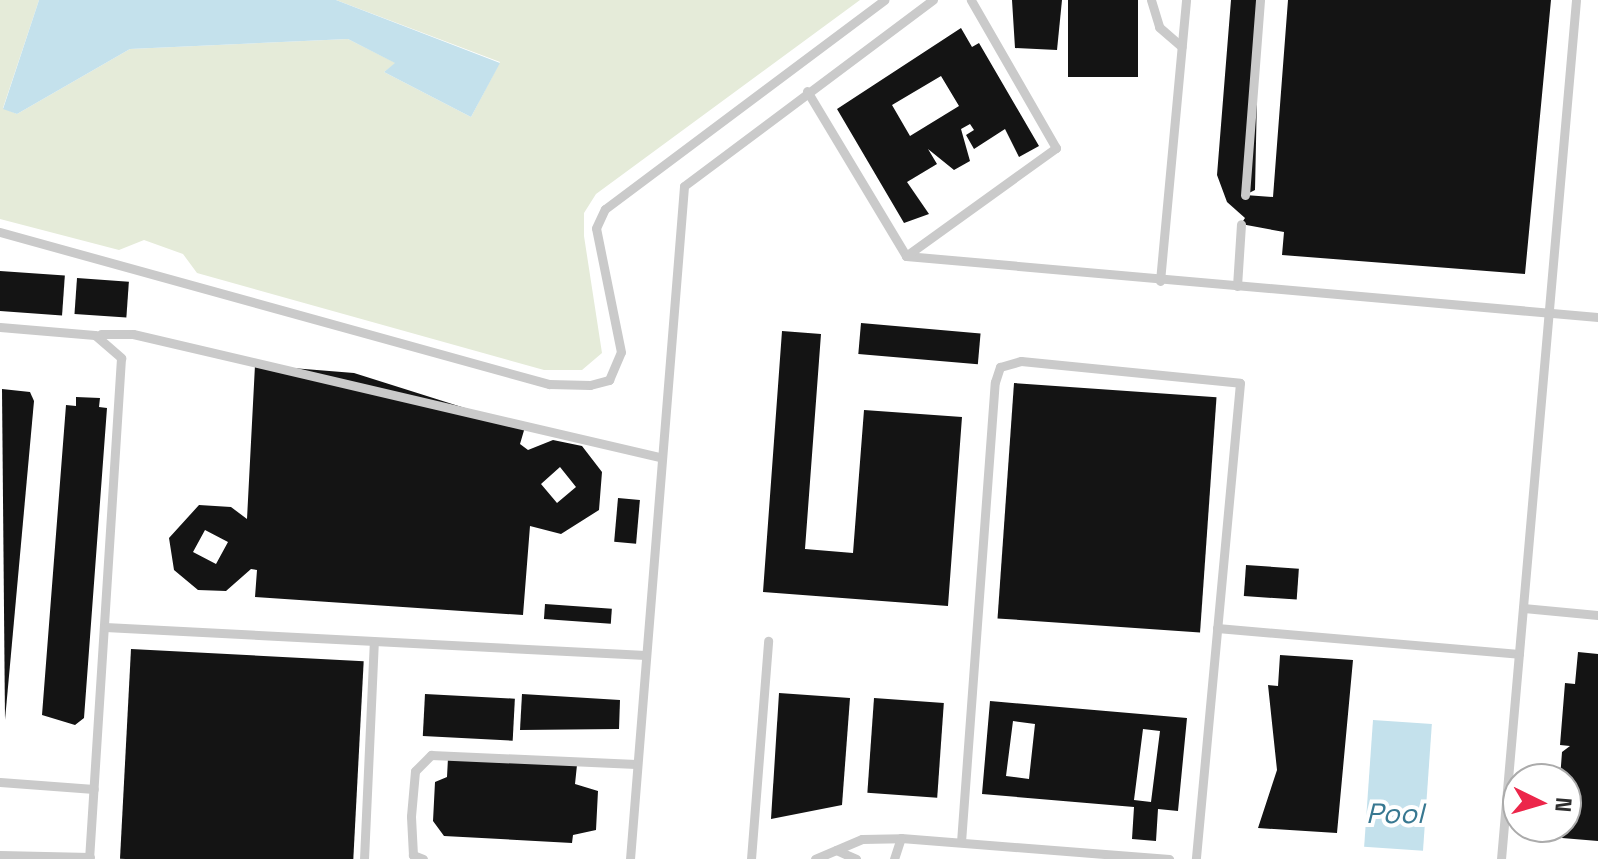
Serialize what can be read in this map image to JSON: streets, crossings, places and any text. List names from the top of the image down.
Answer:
{
  "water": ["Pool"],
  "north": "right"
}
